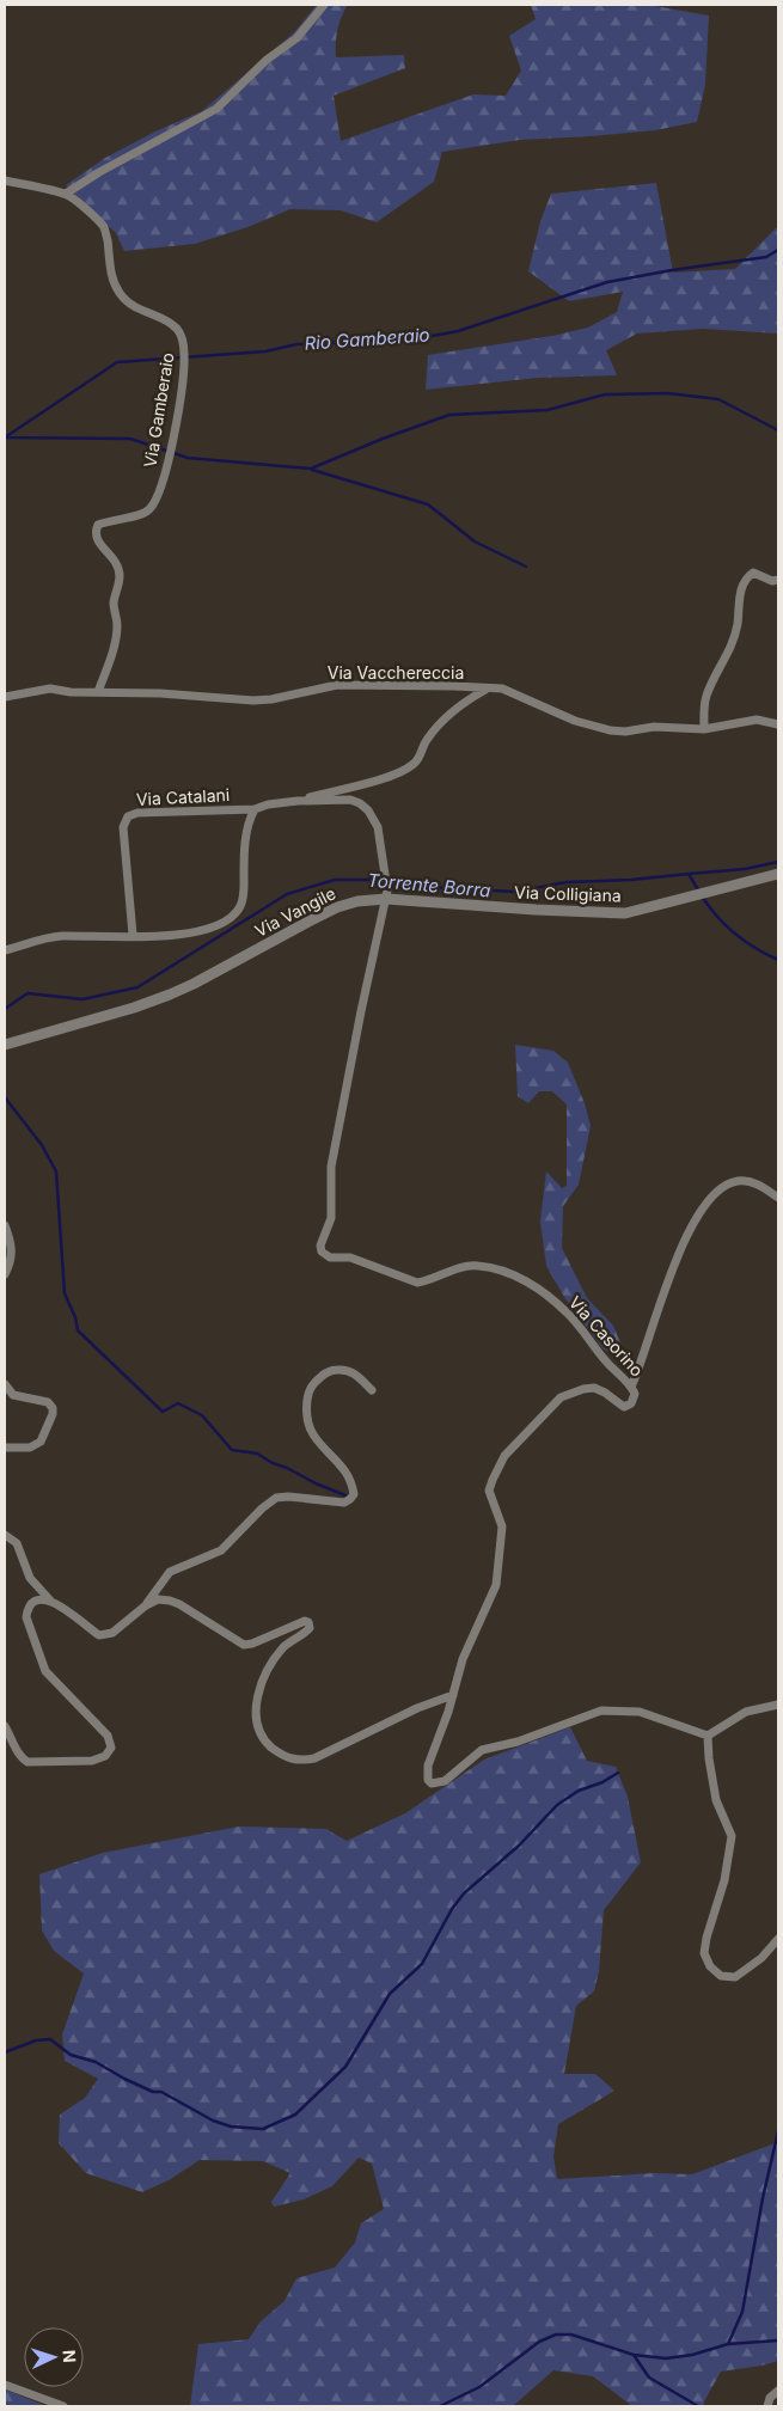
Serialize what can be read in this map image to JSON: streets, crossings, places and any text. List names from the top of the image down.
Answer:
{
  "streets": {
    "street": [
      "Via Gamberaio",
      "Via Vacchereccia",
      "Via Catalani",
      "Via Colligiana",
      "Via Vangile",
      "Via Casorino"
    ]
  },
  "crossings": [
    ["Via Gamberaio", "Via Vacchereccia"],
    ["Via Catalani", "Via Vangile"],
    ["Via Colligiana", "Via Vangile"],
    ["Via Colligiana", "Via Casorino"],
    ["Via Vangile", "Via Casorino"]
  ],
  "water": ["Rio Gamberaio", "Torrente Borra"],
  "north": "right"
}
